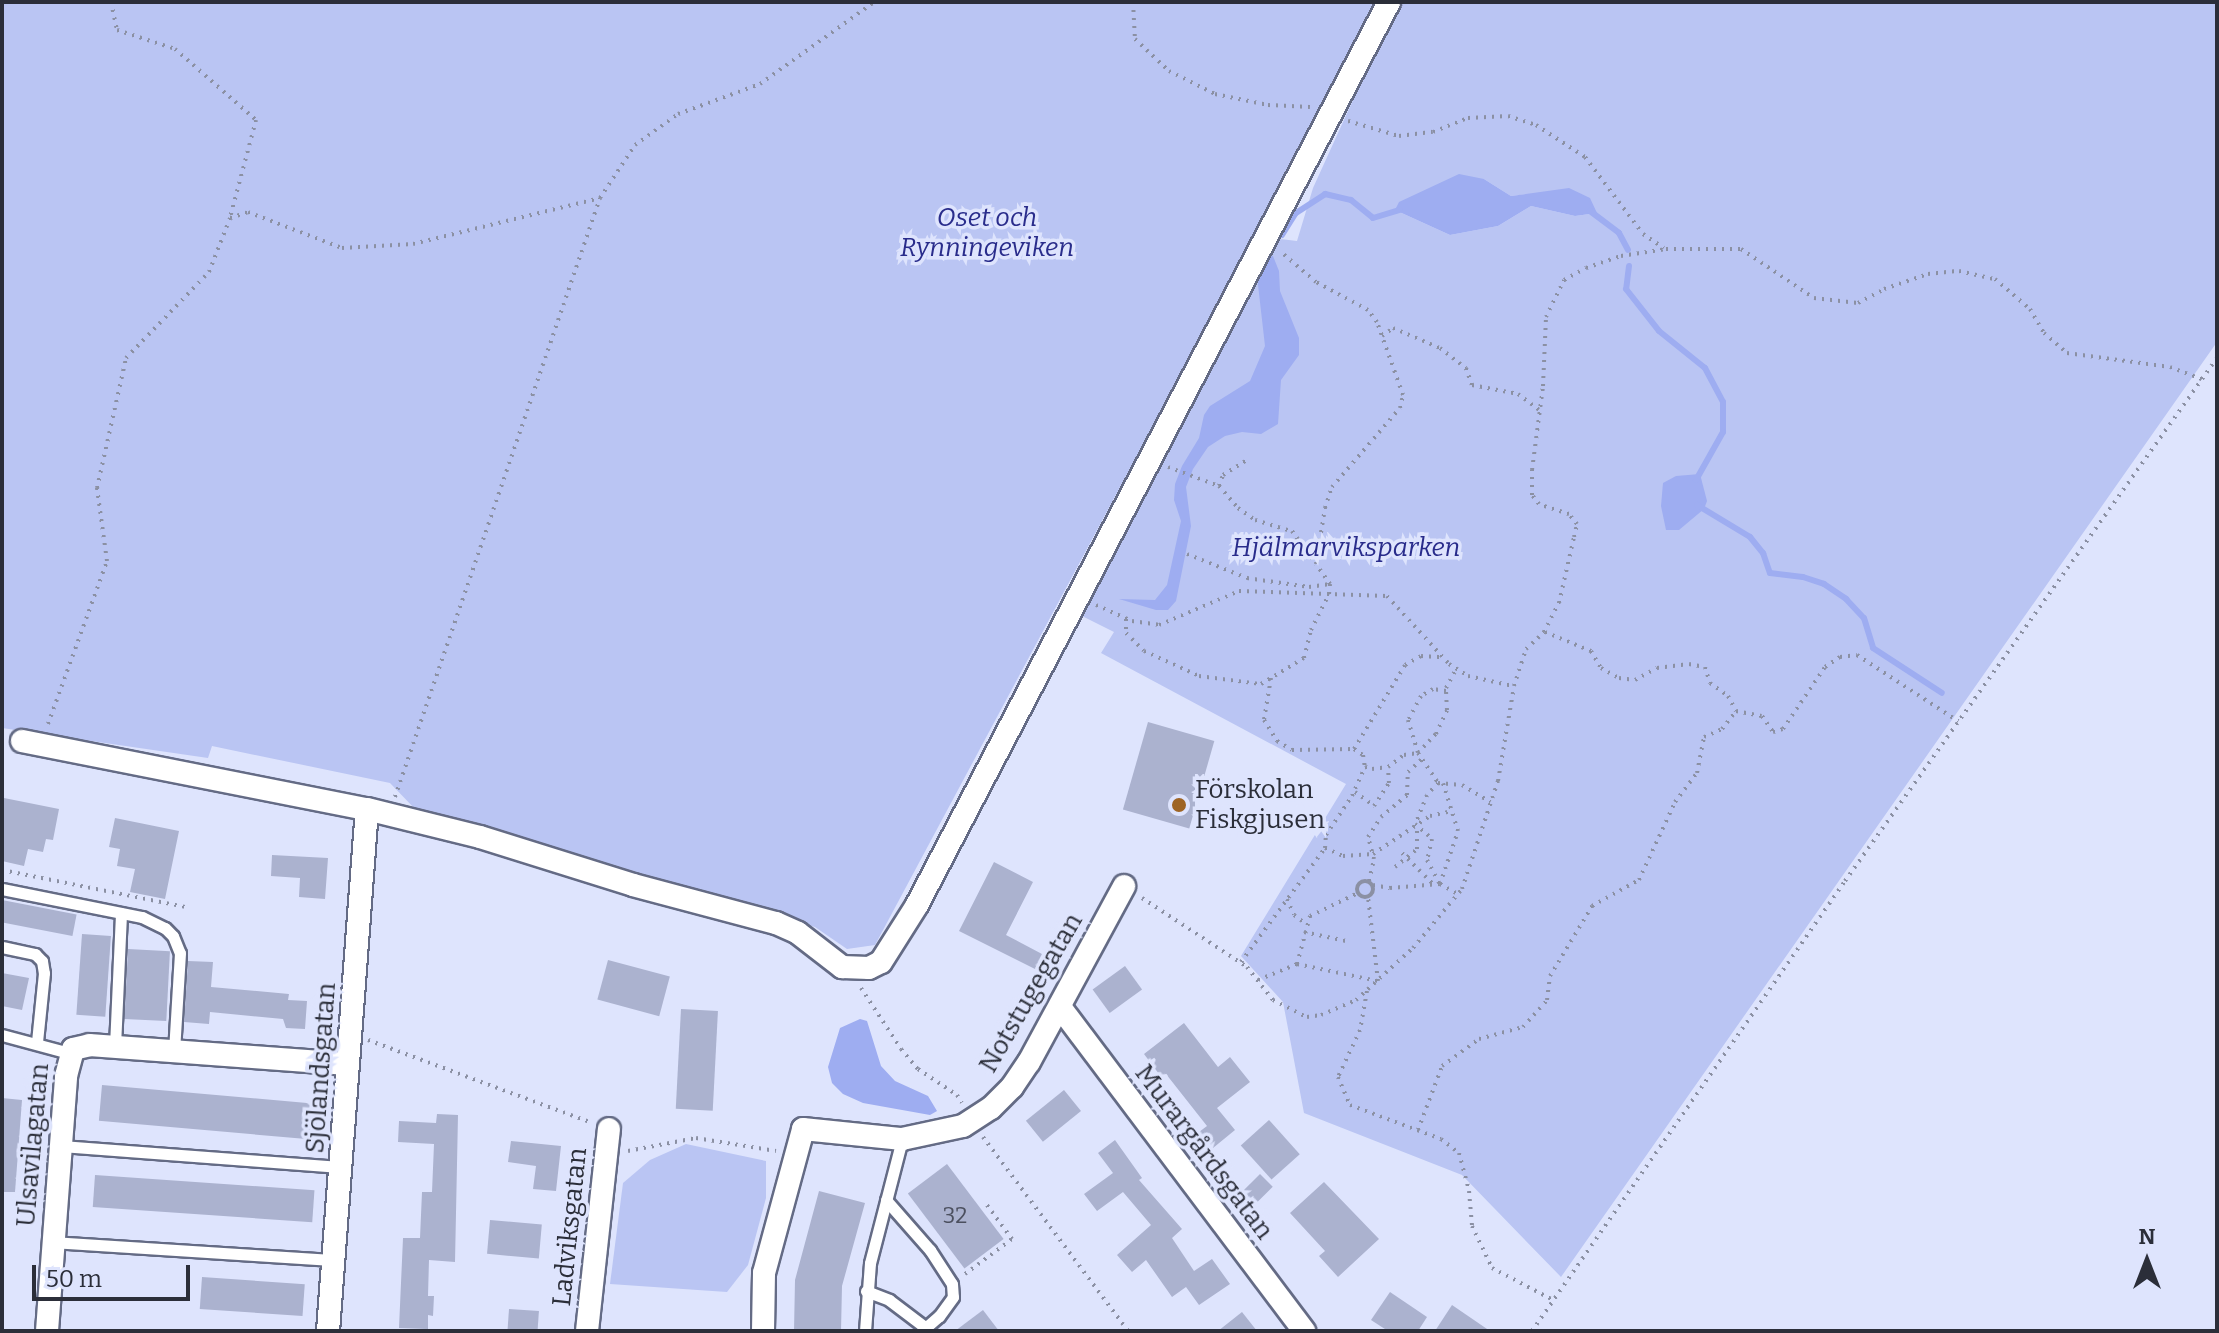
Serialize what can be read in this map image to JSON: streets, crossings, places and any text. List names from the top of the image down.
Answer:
{
  "streets": {
    "street": [
      "Notstugegatan",
      "Sjölandsgatan",
      "Ulsavilagatan",
      "Murargårdsgatan",
      "Ladviksgatan"
    ]
  },
  "crossings": [
    ["Notstugegatan", "Murargårdsgatan"],
    ["Sjölandsgatan", "Ulsavilagatan"]
  ],
  "parks": ["Oset och Rynningeviken", "Hjälmarviksparken"],
  "places": ["Förskolan Fiskgjusen"],
  "house_numbers": ["32"],
  "scale_bar": "50 m",
  "north": "top"
}
